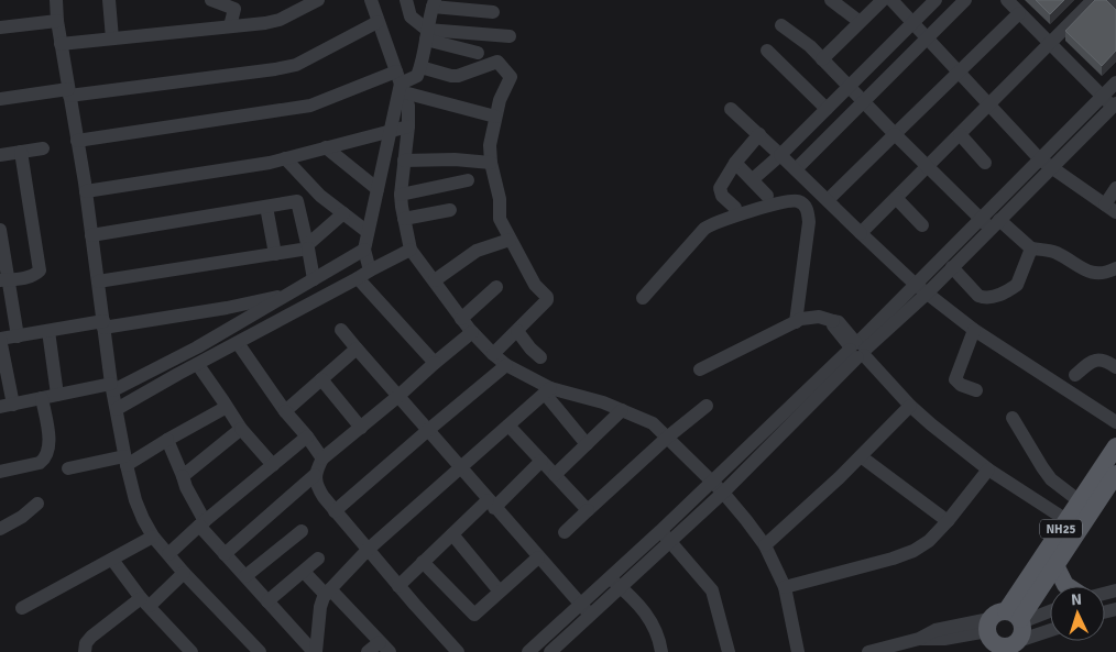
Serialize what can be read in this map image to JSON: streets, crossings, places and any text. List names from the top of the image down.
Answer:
{
  "streets": {
    "main road": ["NH25"]
  },
  "north": "top"
}
